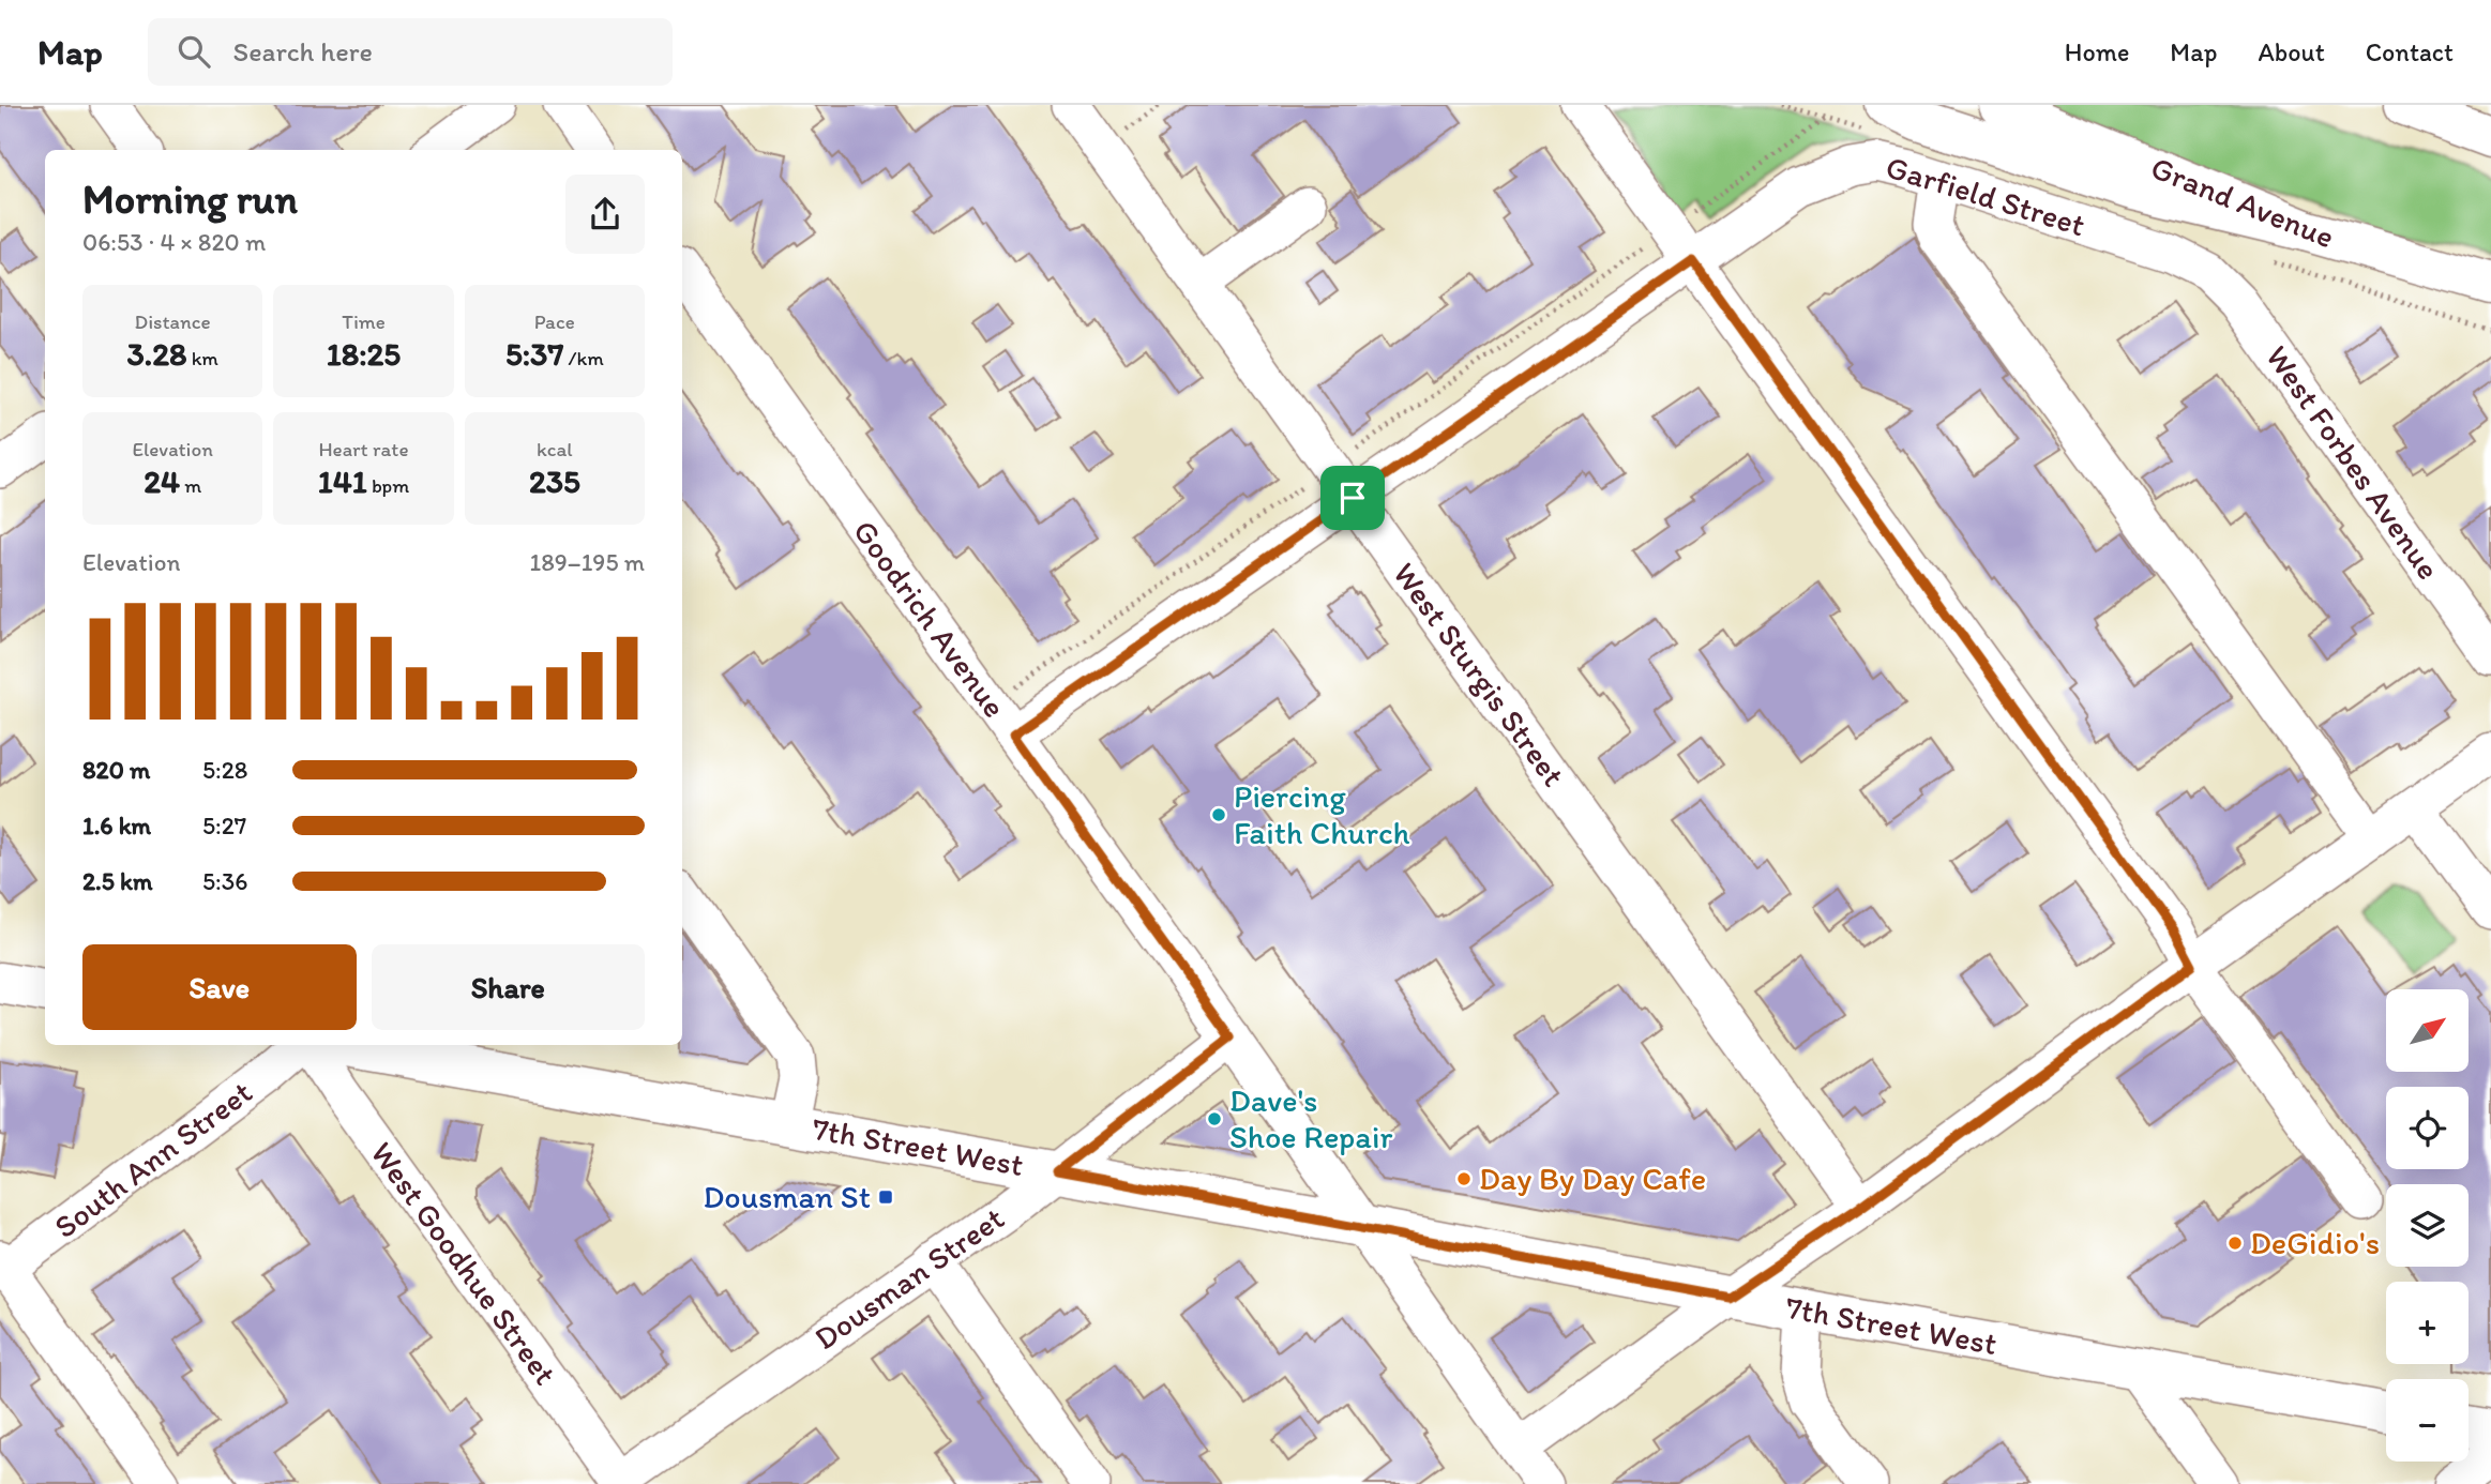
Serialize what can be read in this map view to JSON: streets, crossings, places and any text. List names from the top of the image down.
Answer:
{
  "streets": {
    "main road": ["Grand Avenue", "7th Street West"],
    "street": [
      "Garfield Street",
      "West Forbes Avenue",
      "Goodrich Avenue",
      "West Sturgis Street",
      "South Ann Street",
      "West Goodhue Street",
      "Dousman Street"
    ]
  },
  "crossings": [
    ["Garfield Street", "West Forbes Avenue"],
    ["Garfield Street", "Goodrich Avenue"],
    ["Garfield Street", "West Sturgis Street"],
    ["Goodrich Avenue", "7th Street West"],
    ["Goodrich Avenue", "Dousman Street"],
    ["7th Street West", "Dousman Street"],
    ["West Goodhue Street", "Dousman Street"]
  ],
  "places": {
    "other": [
      "Piercing Faith Church",
      "Dave's Shoe Repair",
      "Day By Day Cafe",
      "DeGidio's"
    ],
    "transit": ["Dousman St"]
  },
  "north": "top right",
  "page": {
    "header": "Map",
    "search": "Search here",
    "nav": [
      "Home",
      "Map",
      "About",
      "Contact"
    ],
    "heading": ["Morning run", "06:53 · 4 × 820 m"],
    "stats": [
      ["Distance", "3.28 km"],
      ["Time", "18:25"],
      ["Pace", "5:37 /km"],
      ["Elevation", "24 m"],
      ["Heart rate", "141 bpm"],
      ["kcal", "235"]
    ],
    "chart": ["Elevation", "189–195 m"],
    "list": [
      {
        "name": "820 m",
        "note": "5:28"
      },
      {
        "name": "1.6 km",
        "note": "5:27"
      },
      {
        "name": "2.5 km",
        "note": "5:36"
      }
    ],
    "buttons": ["Save", "Share"],
    "map_buttons": ["+", "−"]
  }
}
